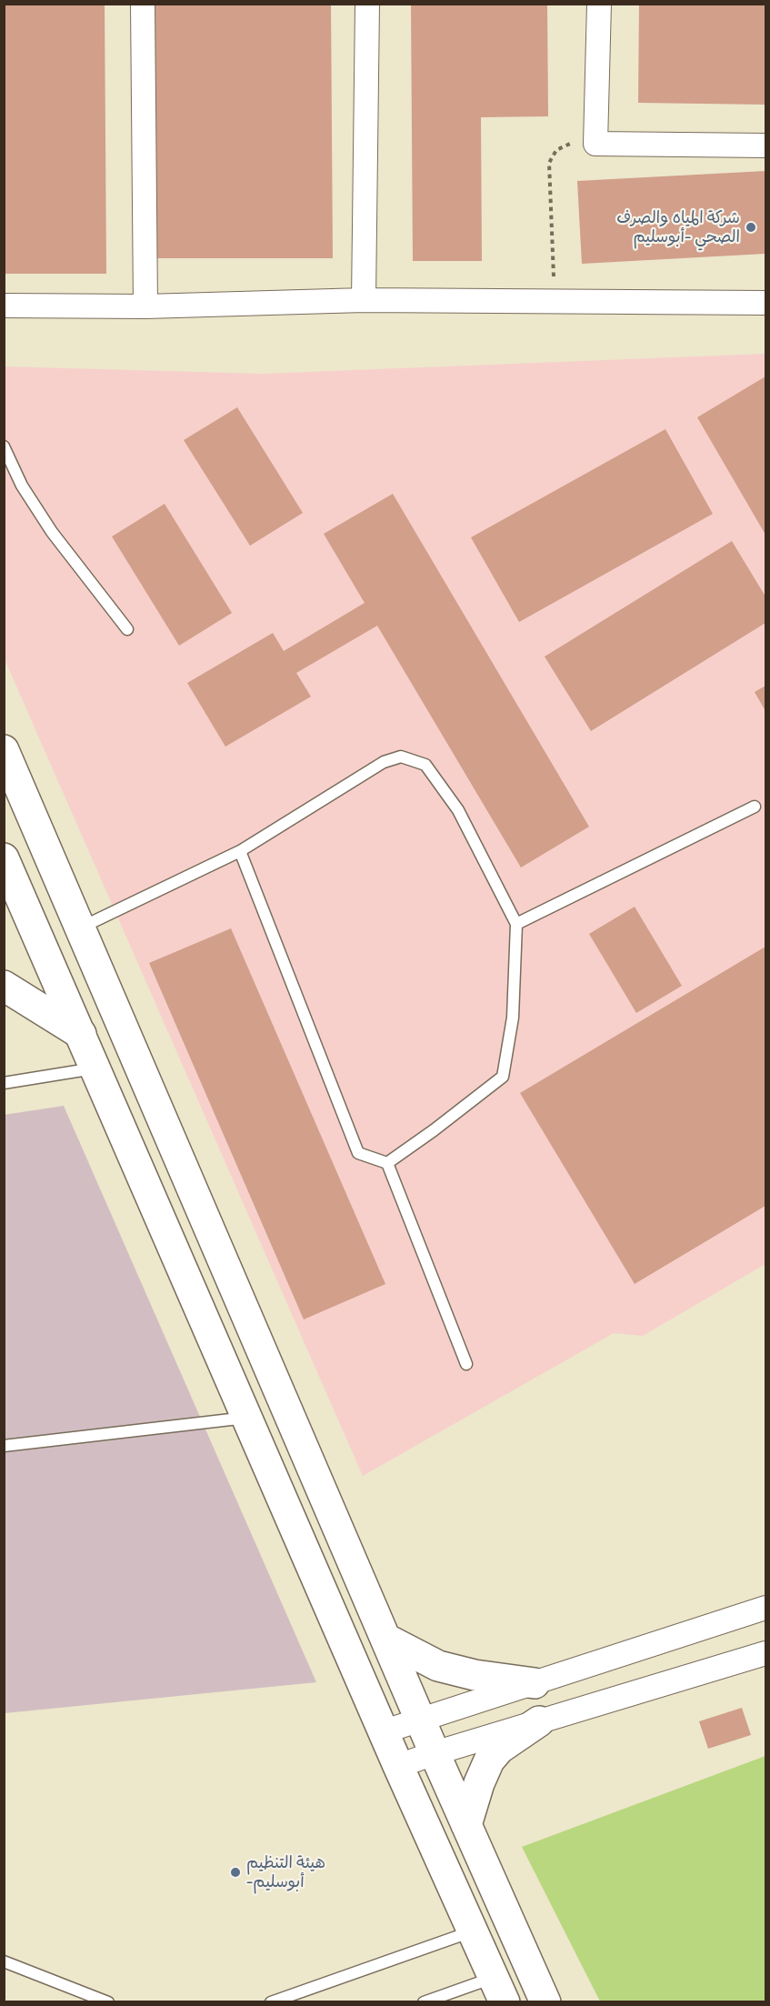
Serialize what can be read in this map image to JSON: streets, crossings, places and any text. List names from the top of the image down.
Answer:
{
  "places": ["شركة المياه والصرف الصحي -أبوسليم", "هيئة التنظيم -أبوسليم"]
}
